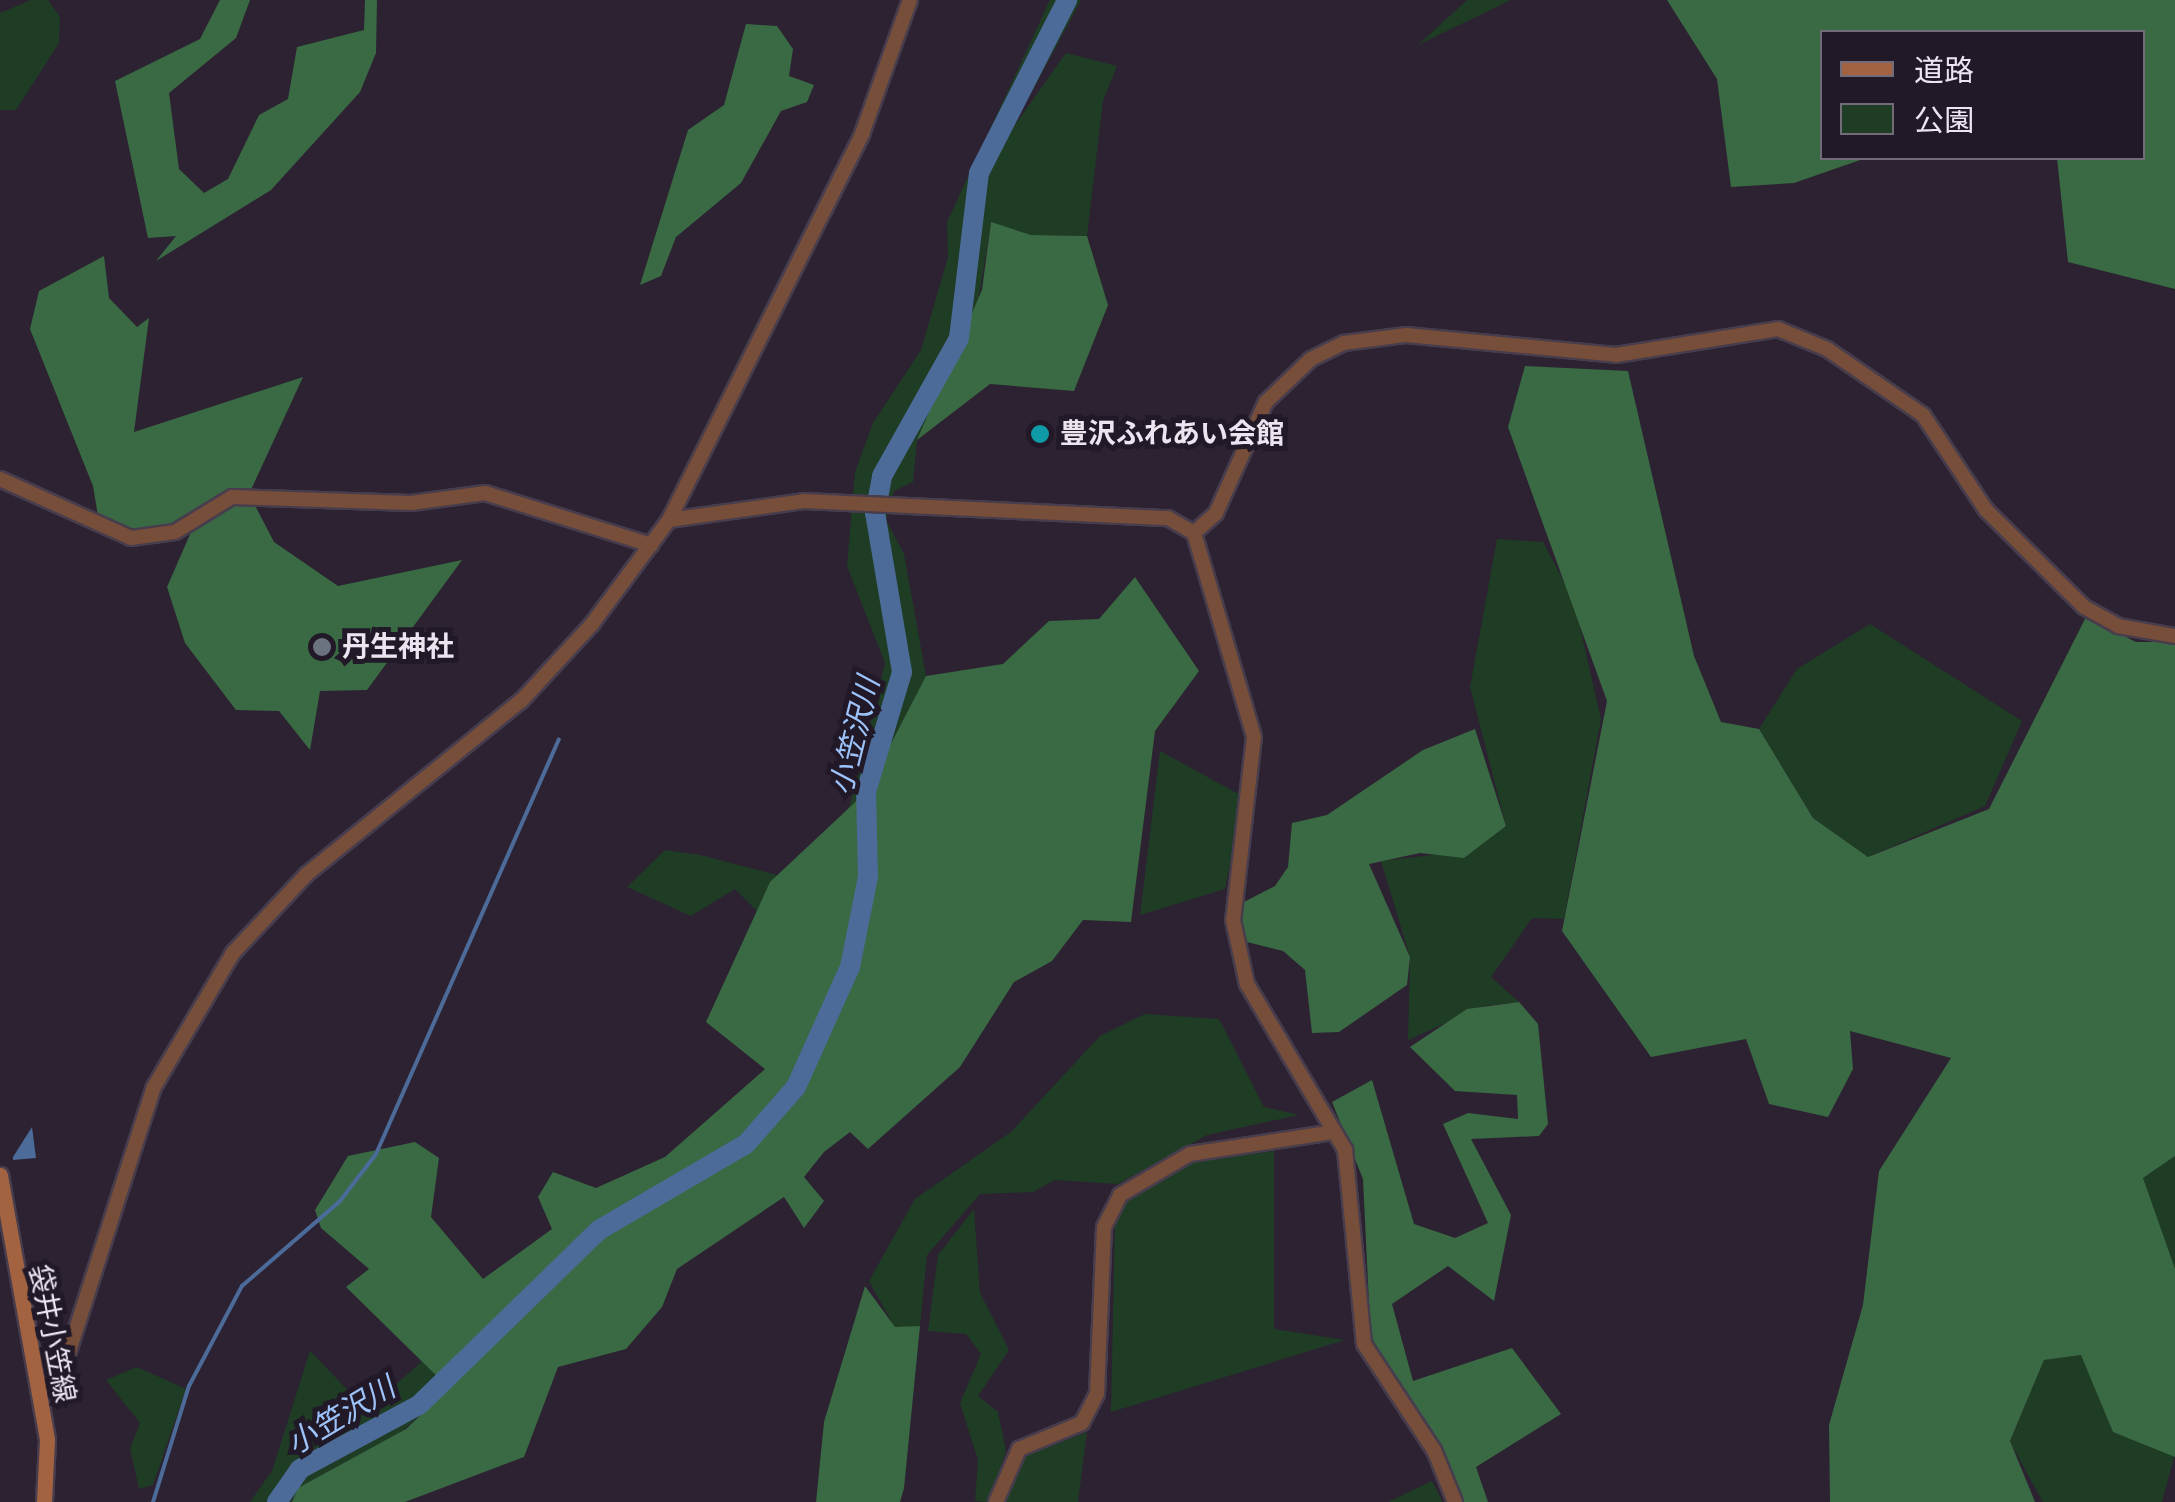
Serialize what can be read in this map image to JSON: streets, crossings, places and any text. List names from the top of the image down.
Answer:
{
  "streets": {
    "main road": ["袋井小笠線"]
  },
  "water": ["小笠沢川"],
  "places": ["豊沢ふれあい会館", "丹生神社"],
  "legend": ["道路", "公園"]
}
